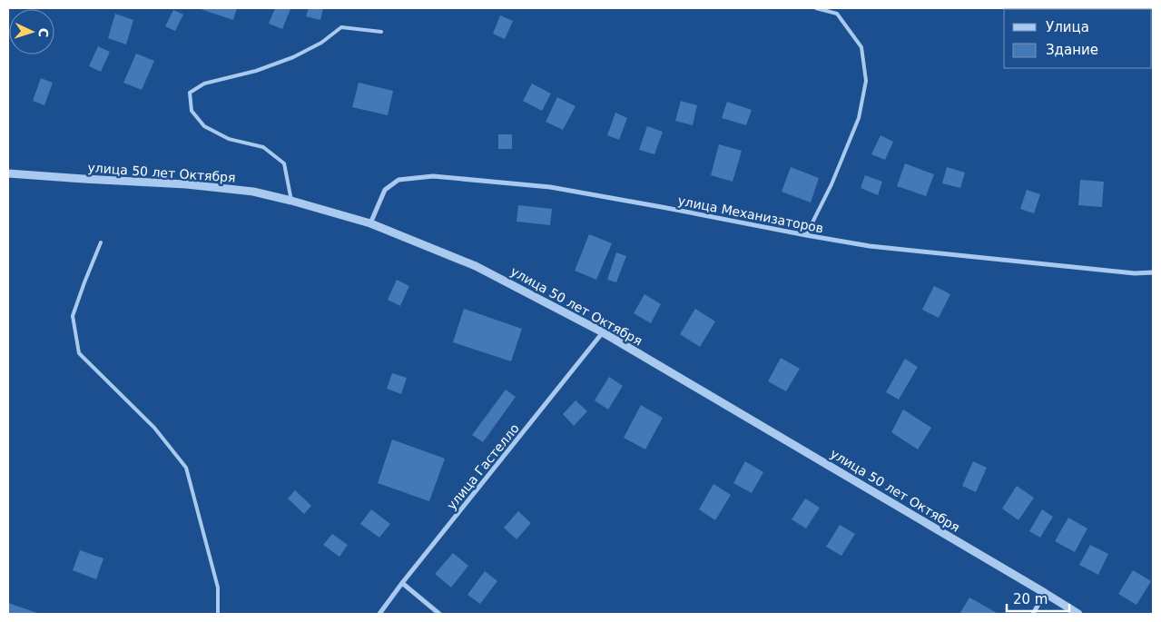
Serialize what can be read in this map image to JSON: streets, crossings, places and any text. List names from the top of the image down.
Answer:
{
  "streets": {
    "street": ["улица 50 лет Октября", "улица Механизаторов", "улица Гастелло"]
  },
  "crossings": [
    ["улица 50 лет Октября", "улица Механизаторов"],
    ["улица 50 лет Октября", "улица Гастелло"]
  ],
  "legend": ["Улица", "Здание"],
  "scale_bar": "20 m",
  "north": "right"
}
